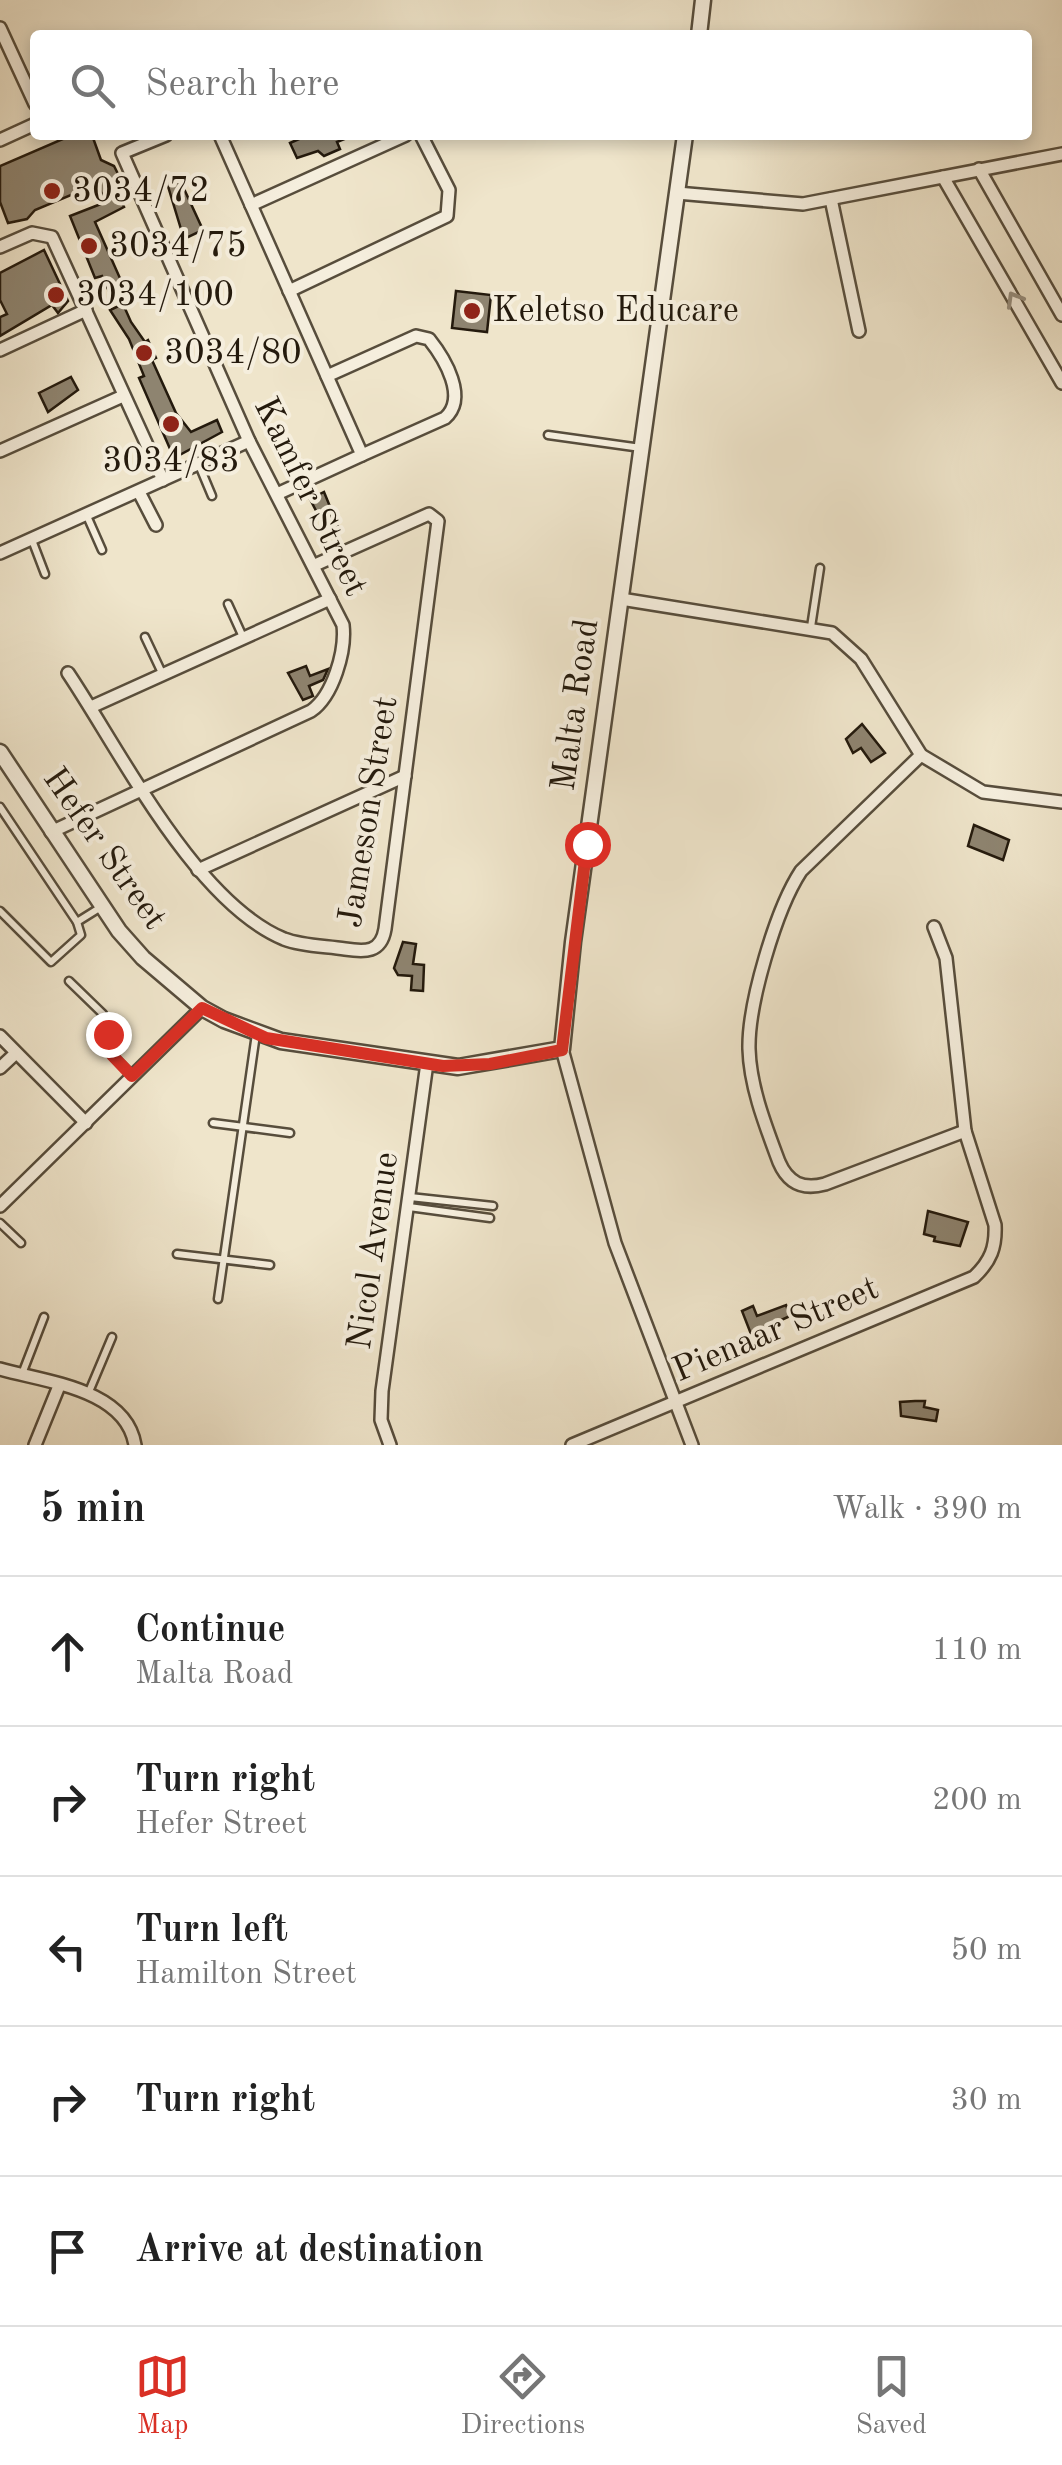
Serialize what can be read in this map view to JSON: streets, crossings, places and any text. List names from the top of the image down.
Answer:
{
  "streets": {
    "street": [
      "Kamfer Street",
      "Malta Road",
      "Jameson Street",
      "Hefer Street",
      "Nicol Avenue",
      "Pienaar Street"
    ]
  },
  "crossings": [
    ["Kamfer Street", "Jameson Street"],
    ["Kamfer Street", "Hefer Street"],
    ["Malta Road", "Hefer Street"],
    ["Malta Road", "Pienaar Street"],
    ["Hefer Street", "Nicol Avenue"]
  ],
  "places": [
    "3034/72",
    "3034/75",
    "3034/100",
    "Keletso Educare",
    "3034/80",
    "3034/83"
  ],
  "page": {
    "search": "Search here",
    "heading": ["5 min", "Walk · 390 m"],
    "list": [
      ["Continue", "Malta Road", "110 m"],
      ["Turn right", "Hefer Street", "200 m"],
      ["Turn left", "Hamilton Street", "50 m"],
      ["Turn right", "30 m"],
      "Arrive at destination"
    ],
    "nav": ["Map", "Directions", "Saved"]
  }
}
